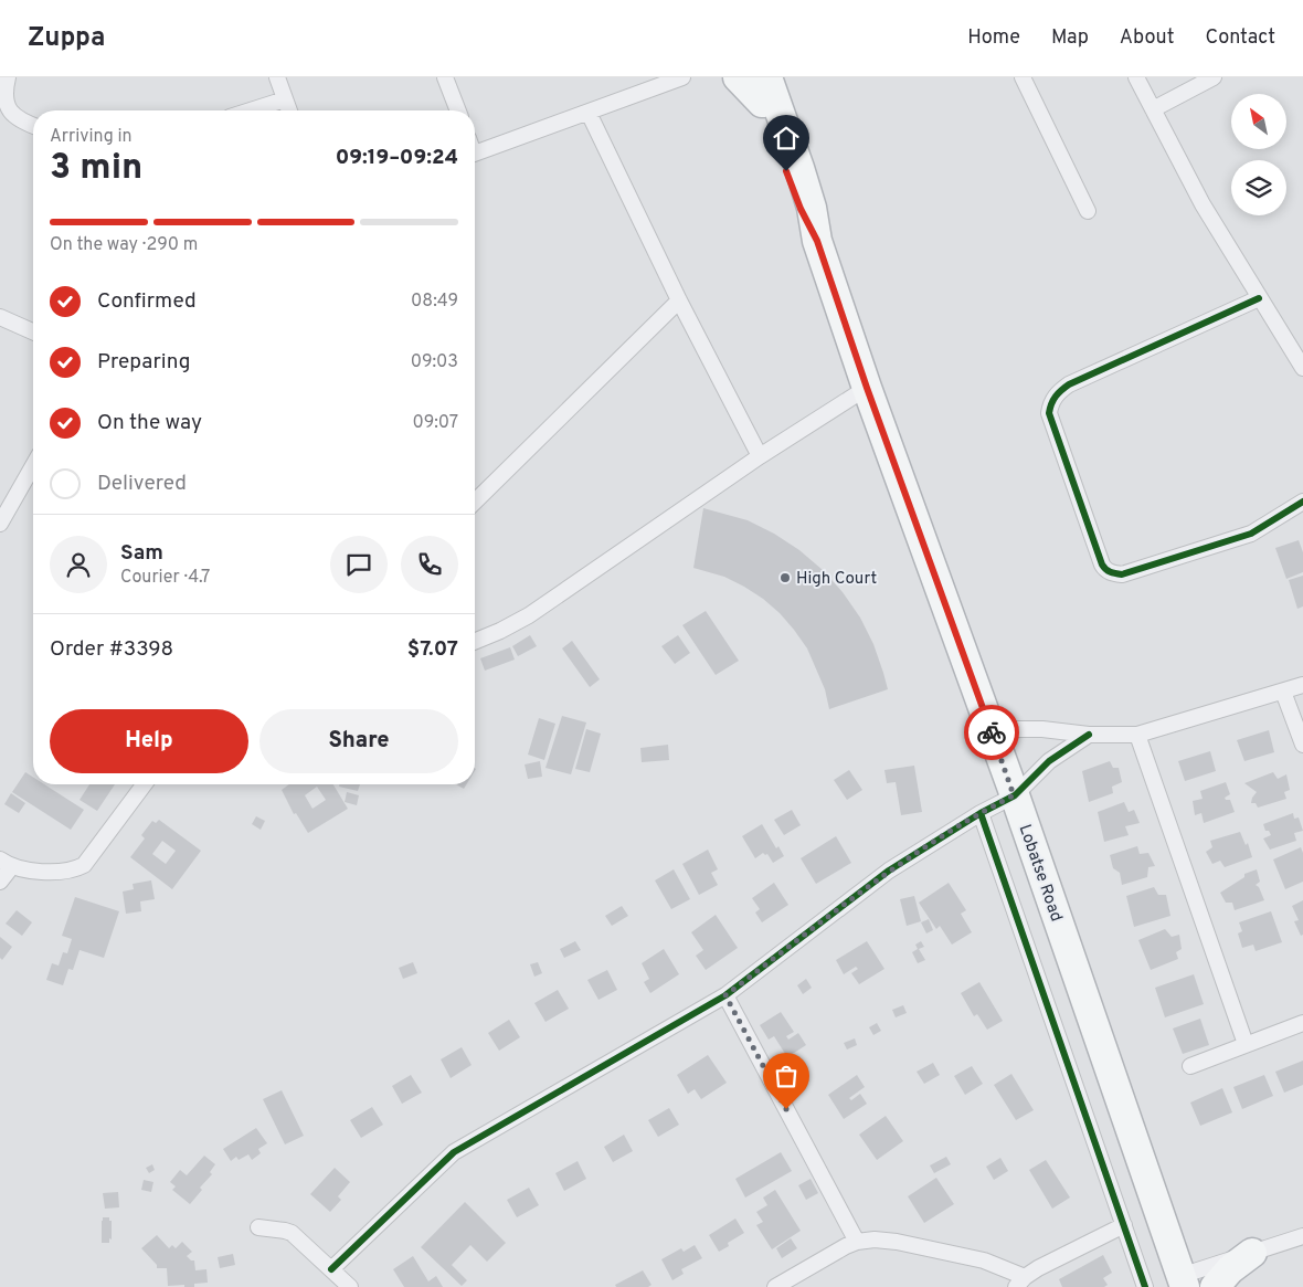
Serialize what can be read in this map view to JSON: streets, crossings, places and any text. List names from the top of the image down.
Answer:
{
  "streets": {
    "highway": ["Lobatse Road"]
  },
  "places": ["High Court"],
  "north": "top left",
  "page": {
    "header": "Zuppa",
    "nav": [
      "Home",
      "Map",
      "About",
      "Contact"
    ],
    "heading": ["3 min", "Arriving in", "09:19–09:24"],
    "panel": [
      "Sam",
      "Courier · 4.7",
      "Order #3398",
      "$7.07"
    ],
    "bar": "On the way · 290 m",
    "list": [
      ["Confirmed", "08:49"],
      ["Preparing", "09:03"],
      ["On the way", "09:07"],
      "Delivered"
    ],
    "buttons": ["Help", "Share"]
  }
}
